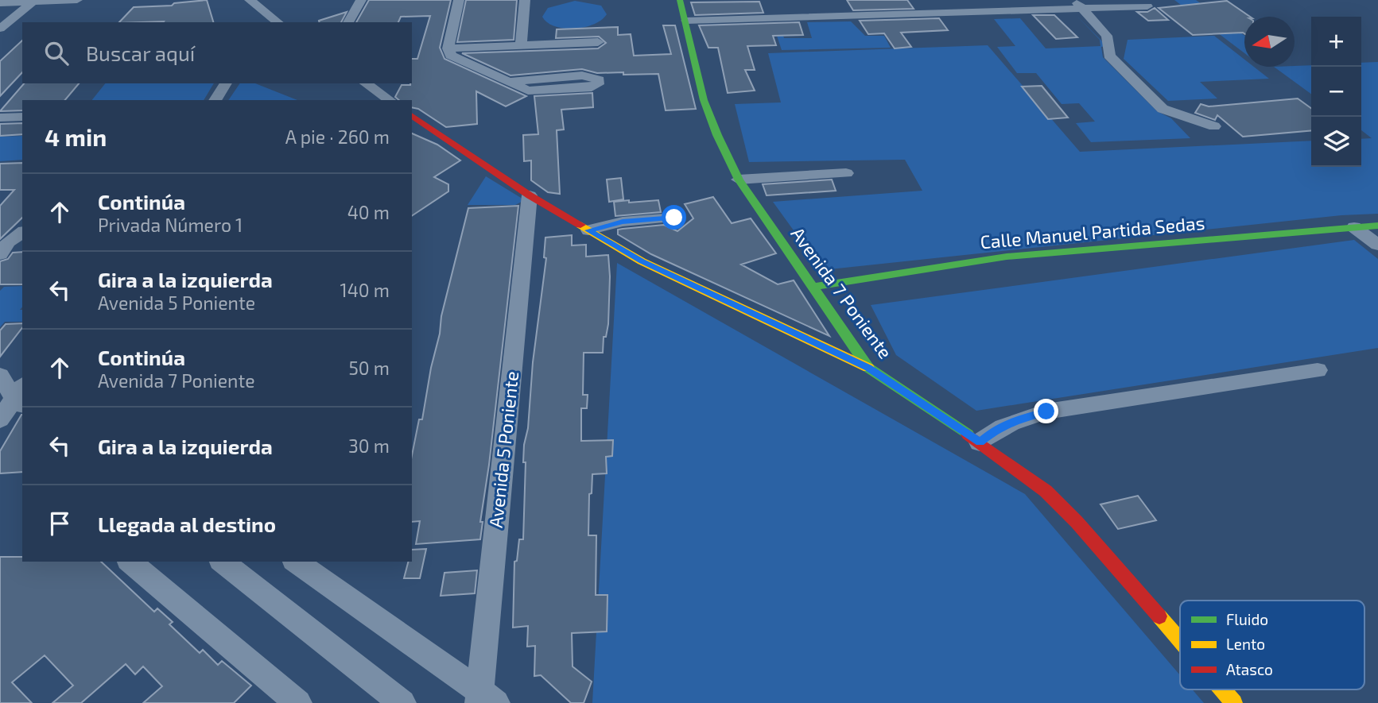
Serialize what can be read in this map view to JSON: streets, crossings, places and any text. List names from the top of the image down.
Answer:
{
  "streets": {
    "street": ["Calle Manuel Partida Sedas", "Avenida 7 Poniente", "Avenida 5 Poniente"]
  },
  "crossings": [
    ["Calle Manuel Partida Sedas", "Avenida 7 Poniente"]
  ],
  "legend": ["Fluido", "Lento", "Atasco"],
  "north": "left",
  "page": {
    "map_buttons": ["+", "−"],
    "search": "Buscar aquí",
    "heading": ["4 min", "A pie · 260 m"],
    "list": [
      ["Continúa", "Privada Número 1", "40 m"],
      ["Gira a la izquierda", "Avenida 5 Poniente", "140 m"],
      ["Continúa", "Avenida 7 Poniente", "50 m"],
      ["Gira a la izquierda", "30 m"],
      "Llegada al destino"
    ]
  }
}
